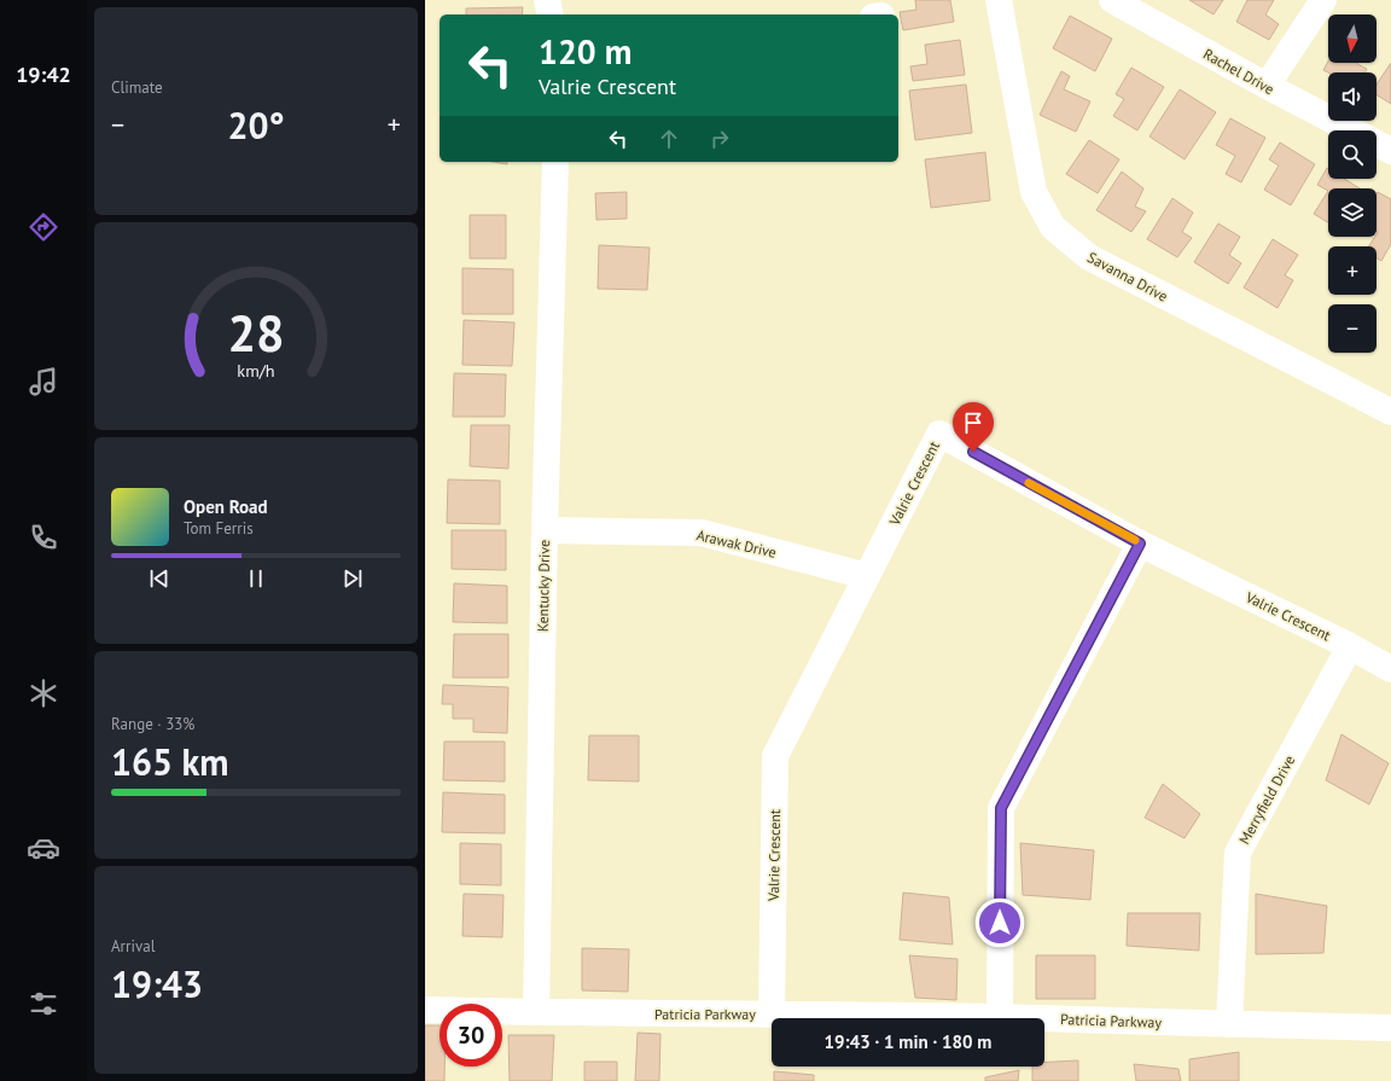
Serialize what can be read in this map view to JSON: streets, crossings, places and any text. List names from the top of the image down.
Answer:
{
  "streets": {
    "street": [
      "Rachel Drive",
      "Savanna Drive",
      "Valrie Crescent",
      "Arawak Drive",
      "Kentucky Drive",
      "Merryfield Drive",
      "Patricia Parkway"
    ]
  },
  "crossings": [
    ["Valrie Crescent", "Arawak Drive"],
    ["Valrie Crescent", "Merryfield Drive"],
    ["Valrie Crescent", "Patricia Parkway"],
    ["Arawak Drive", "Kentucky Drive"],
    ["Kentucky Drive", "Patricia Parkway"],
    ["Merryfield Drive", "Patricia Parkway"]
  ],
  "north": "bottom",
  "page": {
    "tabs": "19:42",
    "tile": [
      "Climate",
      ["Range · 33%", "165 km"],
      ["Arrival", "19:43"]
    ],
    "map_buttons": ["+", "−"],
    "turn": ["120 m", "Valrie Crescent"],
    "heat": ["−", "20°", "+"],
    "song": ["Open Road", "Tom Ferris"],
    "limit": "30",
    "trip": "19:43 · 1 min · 180 m",
    "gauge": ["28", "km/h"]
  }
}
